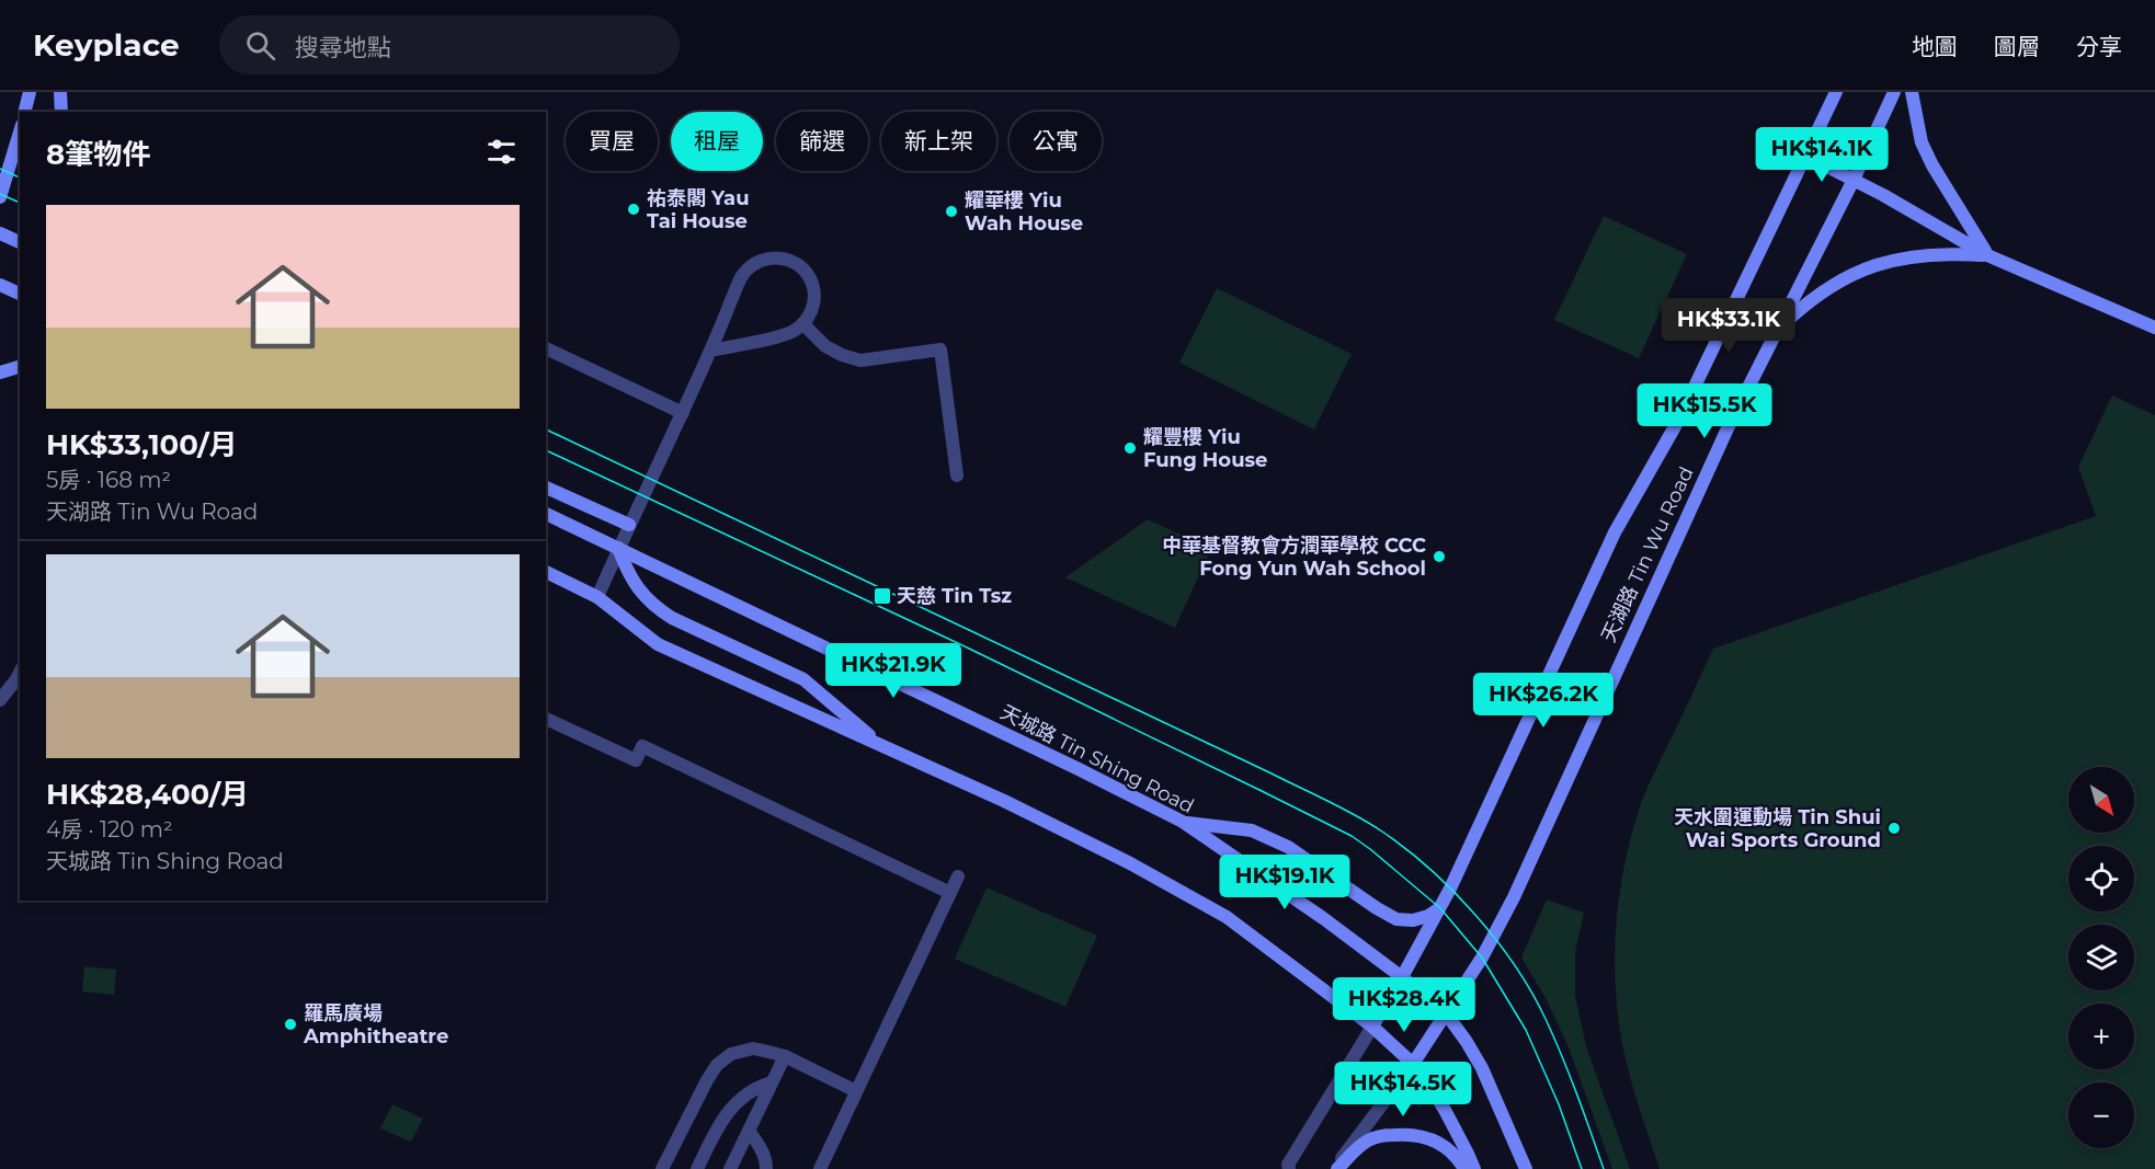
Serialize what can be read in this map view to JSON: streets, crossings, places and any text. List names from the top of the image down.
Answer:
{
  "streets": {
    "main road": ["天湖路 Tin Wu Road", "天城路 Tin Shing Road"]
  },
  "crossings": [
    ["天湖路 Tin Wu Road", "天城路 Tin Shing Road"]
  ],
  "places": {
    "other": [
      "祐泰閣 Yau Tai House",
      "耀華樓 Yiu Wah House",
      "耀豐樓 Yiu Fung House",
      "中華基督教會方潤華學校 CCC Fong Yun Wah School",
      "天水圍運動場 Tin Shui Wai Sports Ground",
      "羅馬廣場 Amphitheatre"
    ],
    "transit": ["天慈 Tin Tsz"]
  },
  "north": "bottom right",
  "page": {
    "header": "Keyplace",
    "search": "搜尋地點",
    "nav": ["地圖", "圖層", "分享"],
    "chip": [
      "買屋",
      "租屋",
      "篩選",
      "新上架",
      "公寓"
    ],
    "heading": "8筆物件",
    "price": [
      "HK$14.1K",
      "HK$33.1K",
      "HK$15.5K",
      "HK$21.9K",
      "HK$26.2K",
      "HK$19.1K",
      "HK$28.4K",
      "HK$14.5K"
    ],
    "list": [
      {
        "name": "HK$33,100/月",
        "note": "5房 · 168 m² · 天湖路 Tin Wu Road"
      },
      {
        "name": "HK$28,400/月",
        "note": "4房 · 120 m² · 天城路 Tin Shing Road"
      }
    ],
    "map_buttons": ["+", "−"]
  }
}
